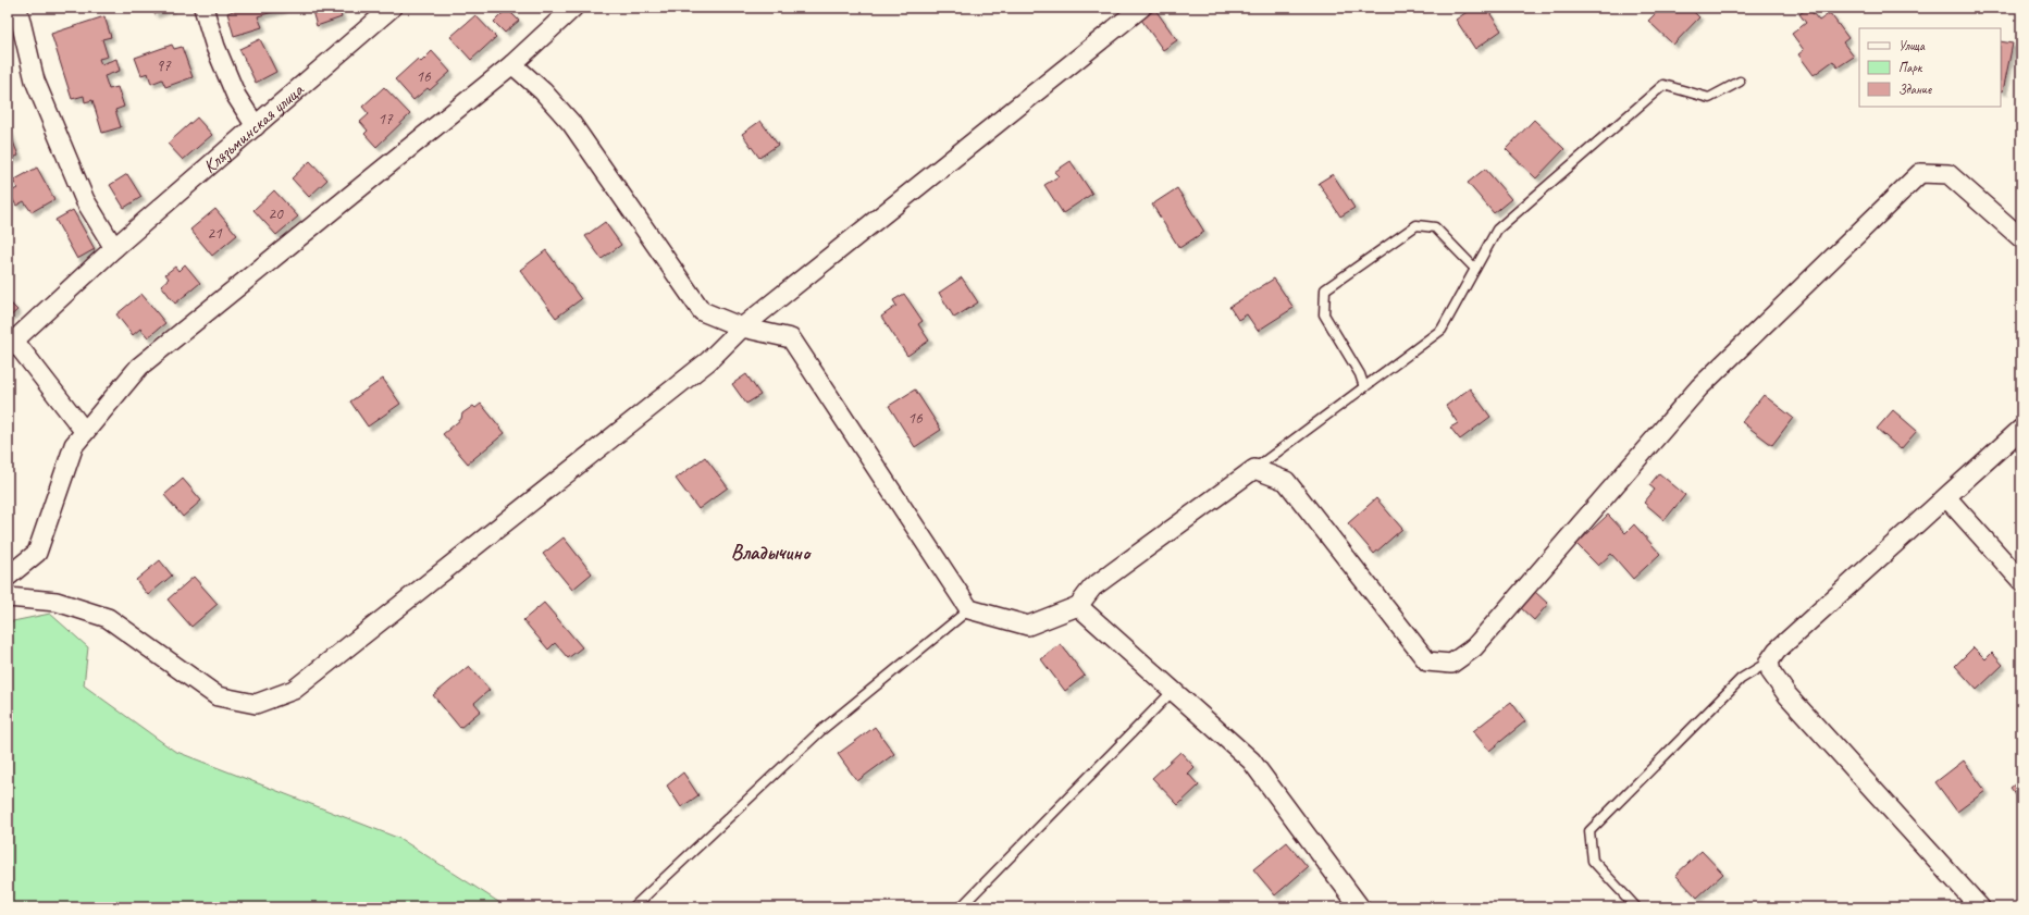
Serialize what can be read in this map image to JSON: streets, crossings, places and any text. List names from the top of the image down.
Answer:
{
  "streets": {
    "street": ["Клязьминская улица"]
  },
  "districts": ["Владычино"],
  "house_numbers": [
    "97",
    "16",
    "17",
    "20",
    "21",
    "16"
  ],
  "legend": ["Улица", "Парк", "Здание"]
}
